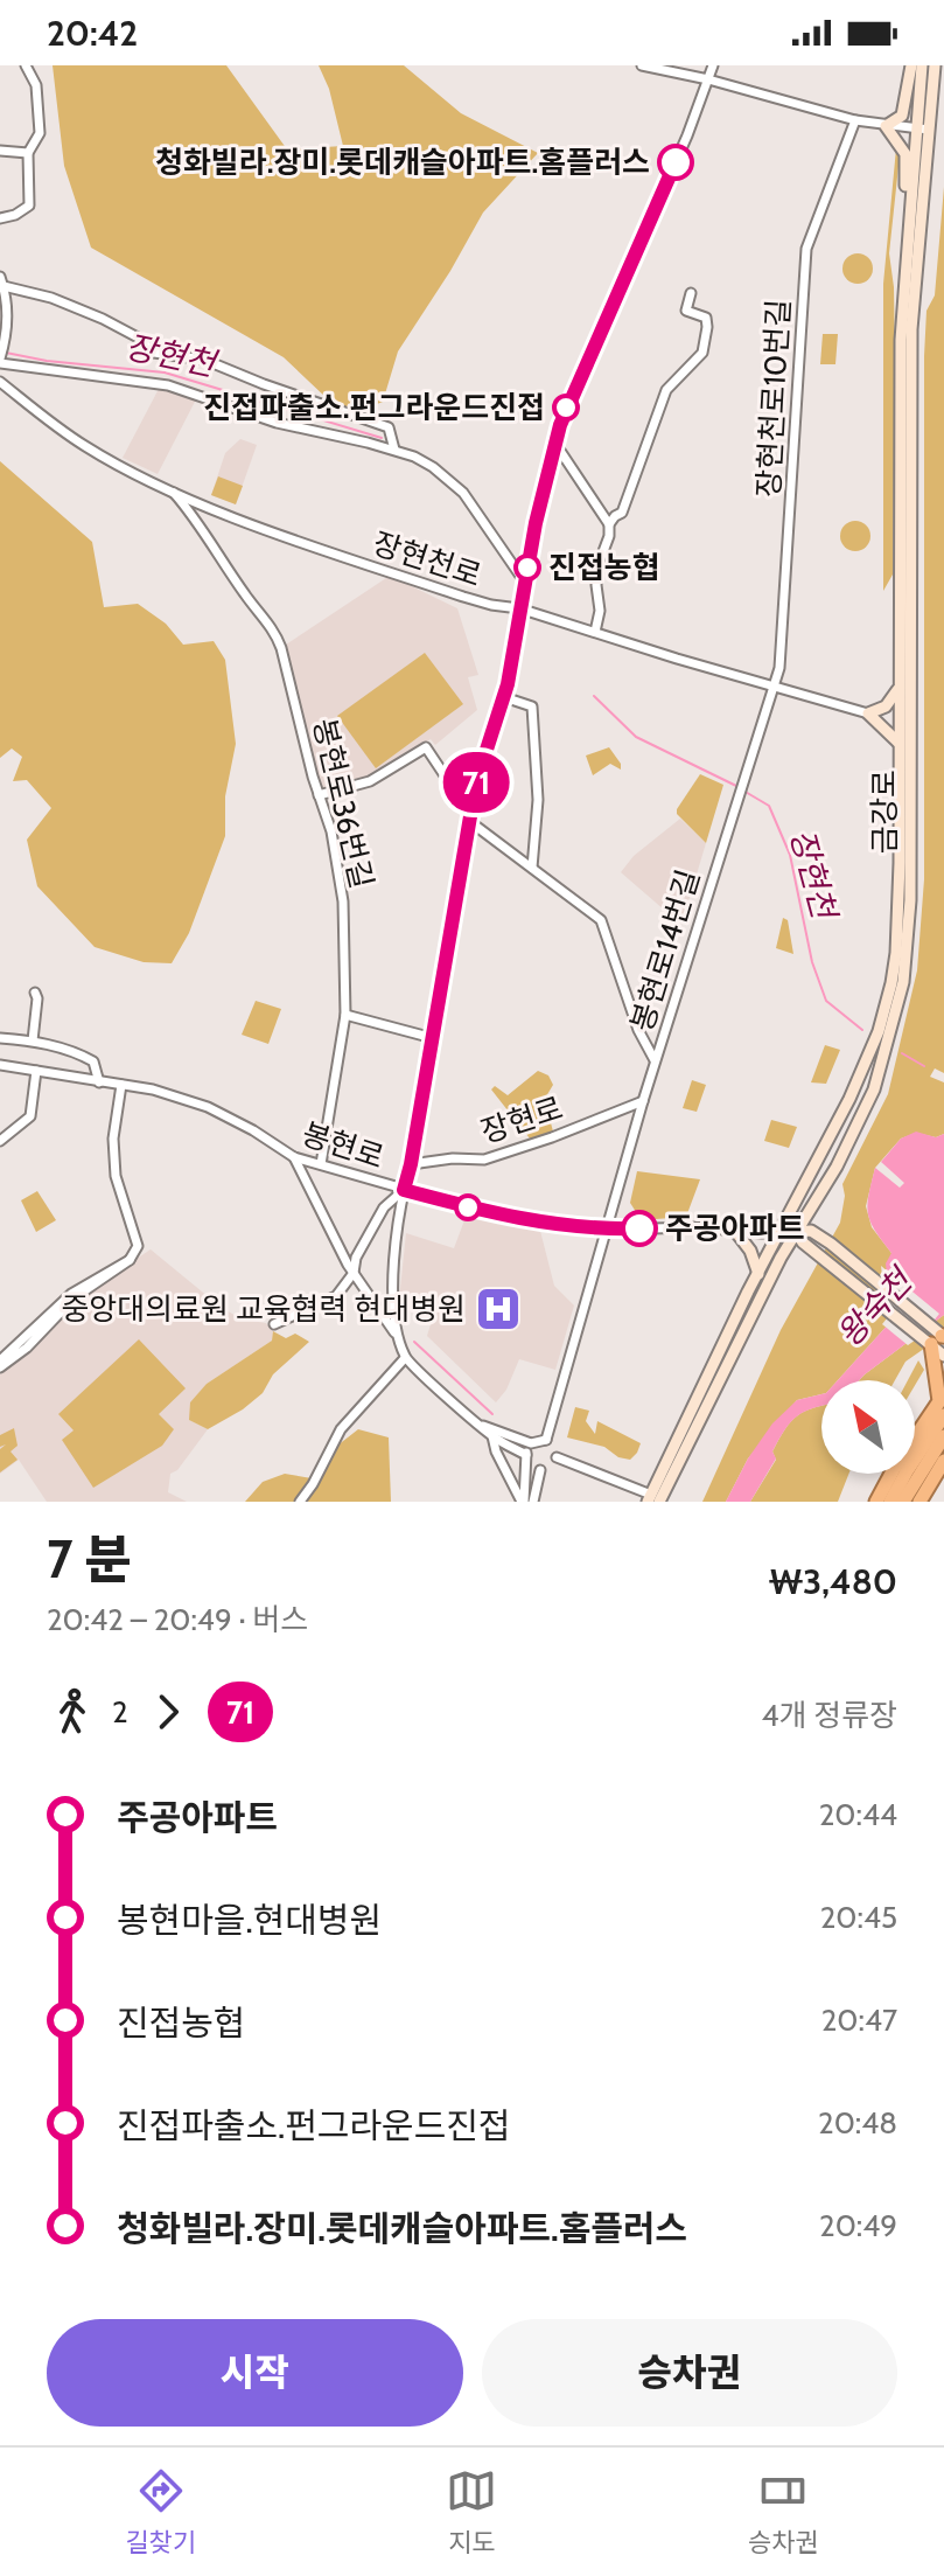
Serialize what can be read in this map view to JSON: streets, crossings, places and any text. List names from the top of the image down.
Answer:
{
  "streets": {
    "main road": ["금강로"],
    "street": [
      "장현천로10번길",
      "장현천로",
      "봉현로36번길",
      "봉현로14번길",
      "장현로",
      "봉현로"
    ]
  },
  "crossings": [
    ["장현천로10번길", "장현천로"],
    ["장현천로10번길", "봉현로14번길"],
    ["장현천로", "봉현로36번길"],
    ["장현천로", "봉현로14번길"],
    ["봉현로36번길", "봉현로"],
    ["금강로", "봉현로"],
    ["봉현로14번길", "장현로"],
    ["봉현로14번길", "봉현로"]
  ],
  "water": ["장현천", "왕숙천"],
  "places": {
    "other": [
      "청화빌라.장미.롯데캐슬아파트.홈플러스",
      "진접파출소.펀그라운드진접",
      "진접농협",
      "주공아파트"
    ],
    "hospital": ["중앙대의료원 교육협력 현대병원"]
  },
  "lines": ["bus line 71"],
  "north": "top left",
  "page": {
    "status": "20:42",
    "on_map": "71",
    "heading": ["7 분", "20:42 – 20:49 · 버스", "₩3,480"],
    "legs": ["2", "71", "4개 정류장"],
    "list": [
      {
        "name": "주공아파트",
        "value": "20:44"
      },
      {
        "name": "봉현마을.현대병원",
        "value": "20:45"
      },
      {
        "name": "진접농협",
        "value": "20:47"
      },
      {
        "name": "진접파출소.펀그라운드진접",
        "value": "20:48"
      },
      {
        "name": "청화빌라.장미.롯데캐슬아파트.홈플러스",
        "value": "20:49"
      }
    ],
    "buttons": ["시작", "승차권"],
    "tabs": ["길찾기", "지도", "승차권"]
  }
}
